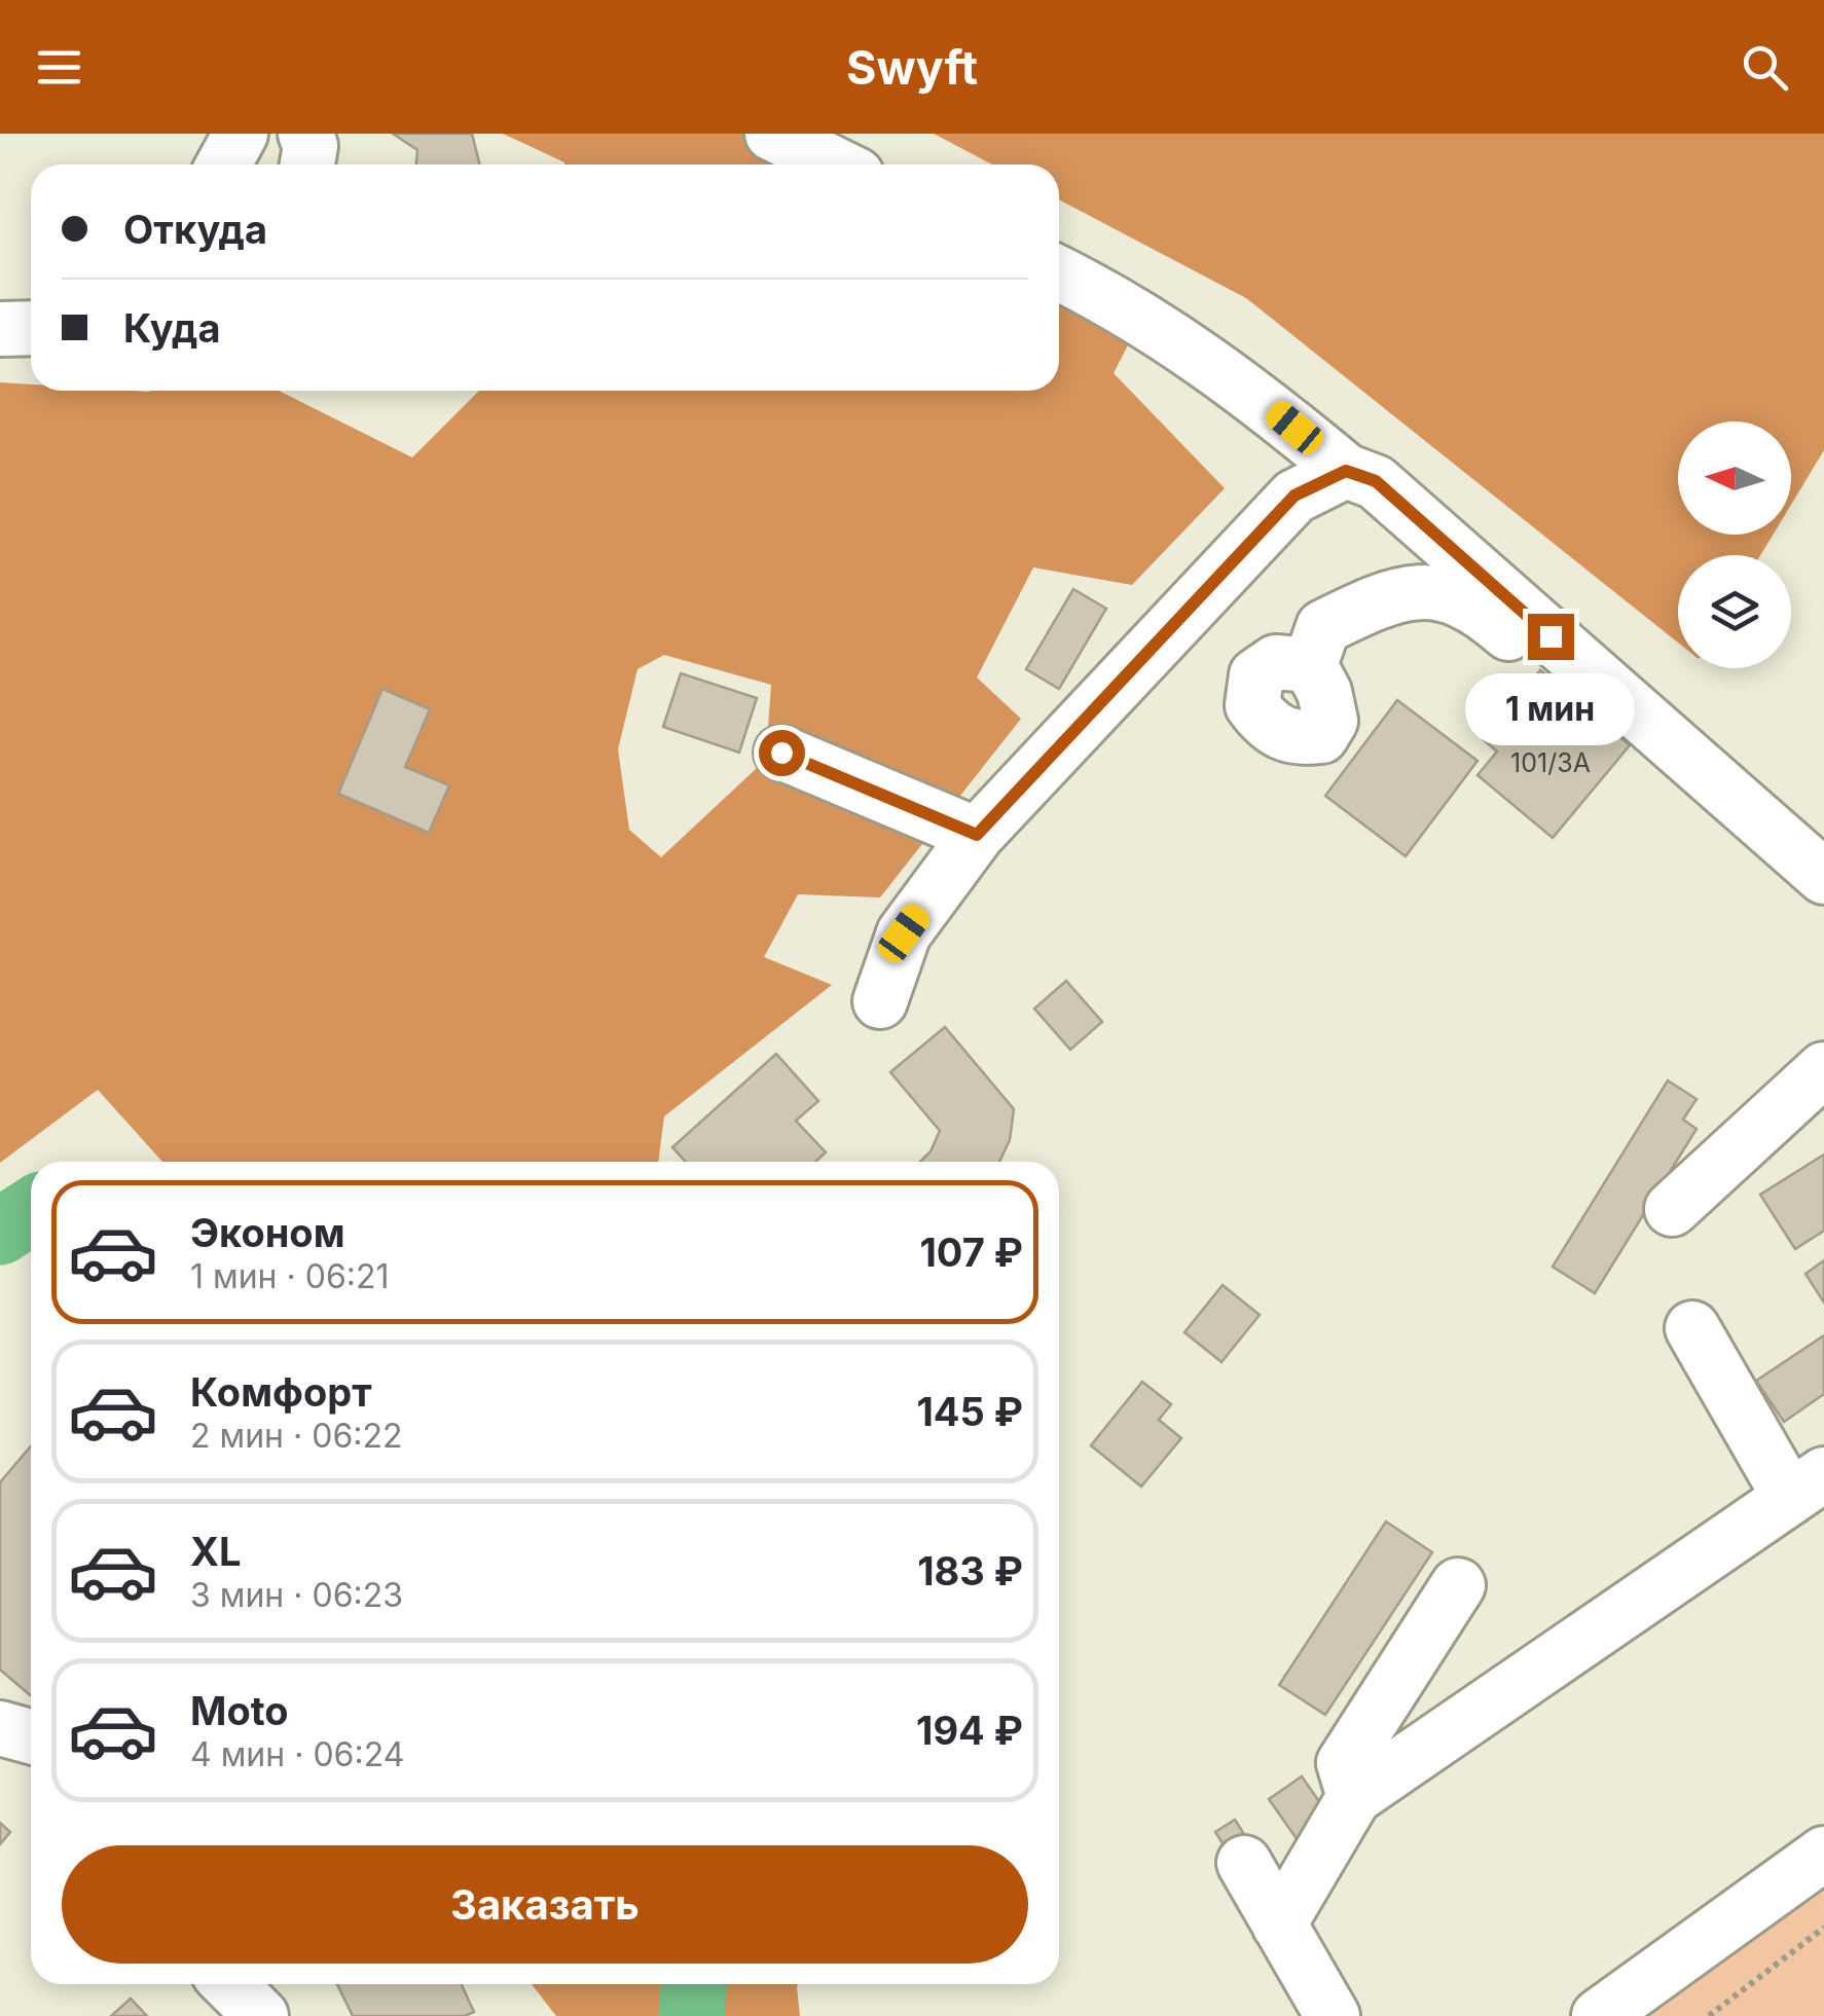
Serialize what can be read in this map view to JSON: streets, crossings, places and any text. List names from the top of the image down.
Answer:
{
  "house_numbers": ["101/3А"],
  "north": "left",
  "page": {
    "header": "Swyft",
    "banner": ["Откуда", "Куда"],
    "bubble": "1 мин",
    "list": [
      {
        "name": "Эконом",
        "note": "1 мин · 06:21",
        "value": "107 ₽"
      },
      {
        "name": "Комфорт",
        "note": "2 мин · 06:22",
        "value": "145 ₽"
      },
      {
        "name": "XL",
        "note": "3 мин · 06:23",
        "value": "183 ₽"
      },
      {
        "name": "Moto",
        "note": "4 мин · 06:24",
        "value": "194 ₽"
      }
    ],
    "buttons": "Заказать"
  }
}
